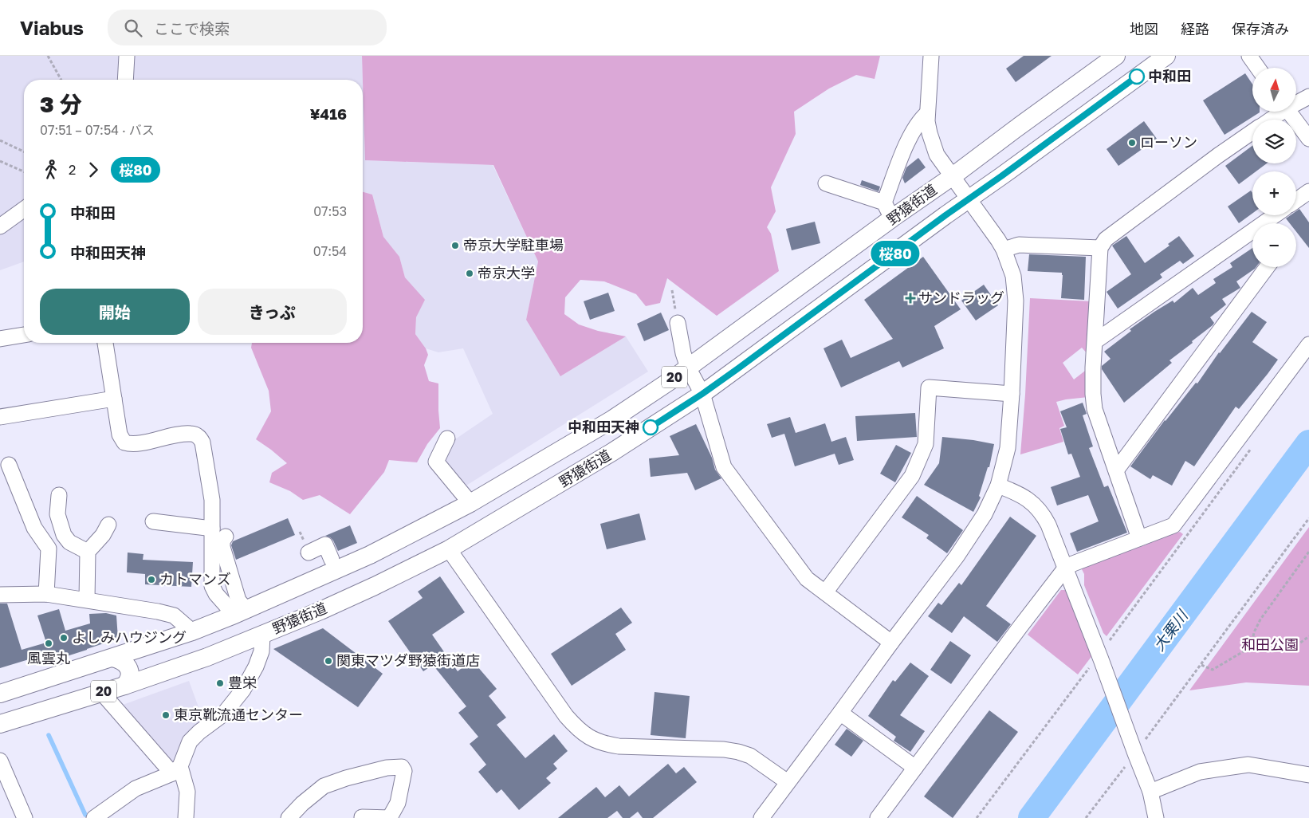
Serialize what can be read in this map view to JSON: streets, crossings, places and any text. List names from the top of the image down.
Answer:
{
  "streets": {
    "main road": ["野猿街道", "20"]
  },
  "water": ["大栗川"],
  "parks": ["和田公園"],
  "places": {
    "other": [
      "中和田",
      "ローソン",
      "帝京大学駐車場",
      "帝京大学",
      "中和田天神",
      "カトマンズ",
      "よしみハウジング",
      "風雲丸",
      "関東マツダ野猿街道店",
      "豊栄",
      "東京靴流通センター"
    ],
    "health": ["サンドラッグ"]
  },
  "lines": ["bus line 桜80"],
  "north": "top",
  "page": {
    "header": "Viabus",
    "search": "ここで検索",
    "nav": ["地図", "経路", "保存済み"],
    "on_map": "桜80",
    "map_buttons": ["+", "−"],
    "heading": ["3 分", "07:51 – 07:54 · バス", "¥416"],
    "legs": ["2", "桜80"],
    "list": [
      {
        "name": "中和田",
        "value": "07:53"
      },
      {
        "name": "中和田天神",
        "value": "07:54"
      }
    ],
    "buttons": ["開始", "きっぷ"]
  }
}
